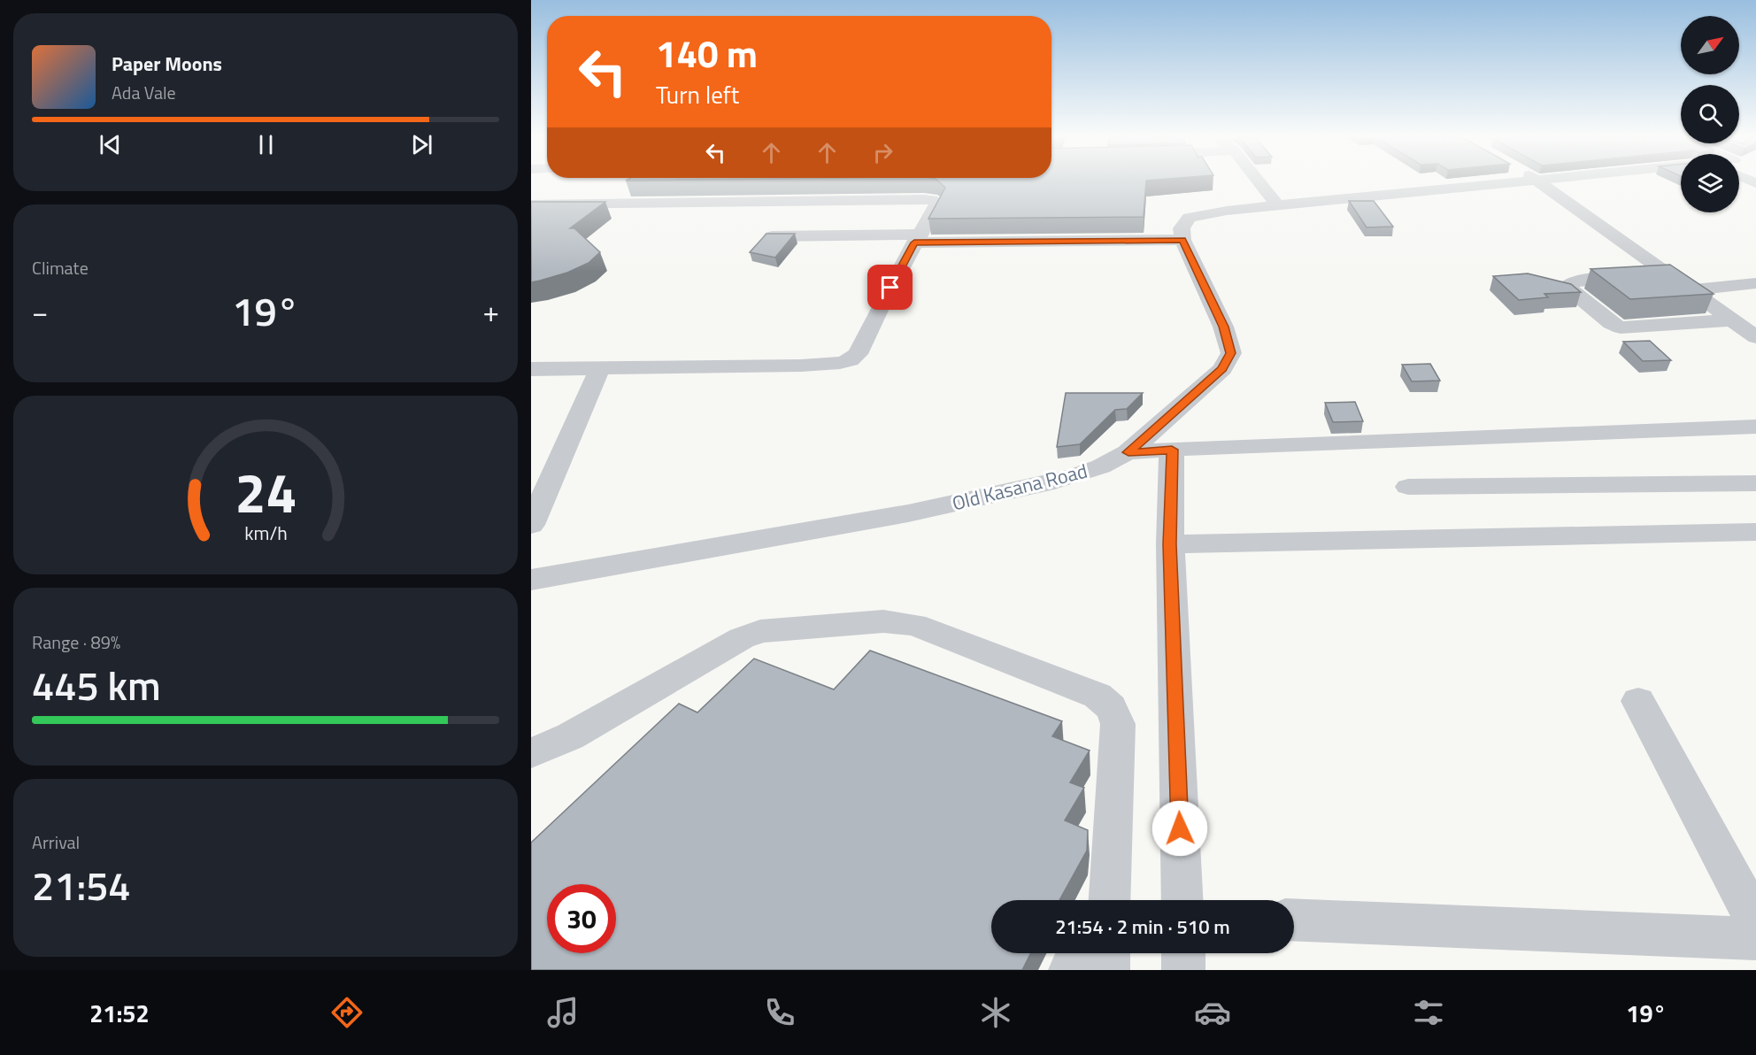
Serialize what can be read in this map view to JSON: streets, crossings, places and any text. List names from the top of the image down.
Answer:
{
  "streets": {
    "street": ["Old Kasana Road"]
  },
  "north": "top right",
  "page": {
    "turn": ["140 m", "Turn left"],
    "song": ["Paper Moons", "Ada Vale"],
    "tile": [
      "Climate",
      ["Range · 89%", "445 km"],
      ["Arrival", "21:54"]
    ],
    "heat": ["−", "19°", "+"],
    "limit": "30",
    "trip": "21:54 · 2 min · 510 m",
    "tabs": ["21:52", "19°"],
    "gauge": ["24", "km/h"]
  }
}
